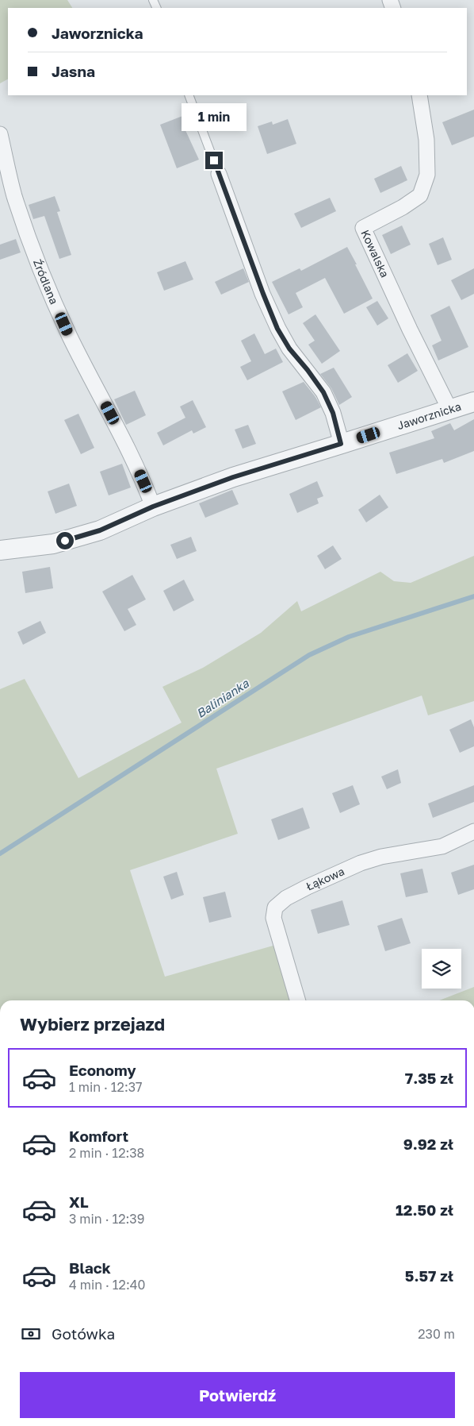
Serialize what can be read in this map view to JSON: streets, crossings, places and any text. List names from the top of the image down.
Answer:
{
  "streets": {
    "street": [
      "Kowalska",
      "Źródlana",
      "Jaworznicka",
      "Łąkowa"
    ]
  },
  "crossings": [
    ["Kowalska", "Jaworznicka"],
    ["Źródlana", "Jaworznicka"]
  ],
  "water": ["Balinianka"],
  "page": {
    "banner": ["Jaworznicka", "Jasna"],
    "bubble": "1 min",
    "heading": "Wybierz przejazd",
    "list": [
      {
        "name": "Economy",
        "note": "1 min · 12:37",
        "value": "7.35 zł"
      },
      {
        "name": "Komfort",
        "note": "2 min · 12:38",
        "value": "9.92 zł"
      },
      {
        "name": "XL",
        "note": "3 min · 12:39",
        "value": "12.50 zł"
      },
      {
        "name": "Black",
        "note": "4 min · 12:40",
        "value": "5.57 zł"
      }
    ],
    "pay": ["Gotówka", "230 m"],
    "buttons": "Potwierdź"
  }
}
